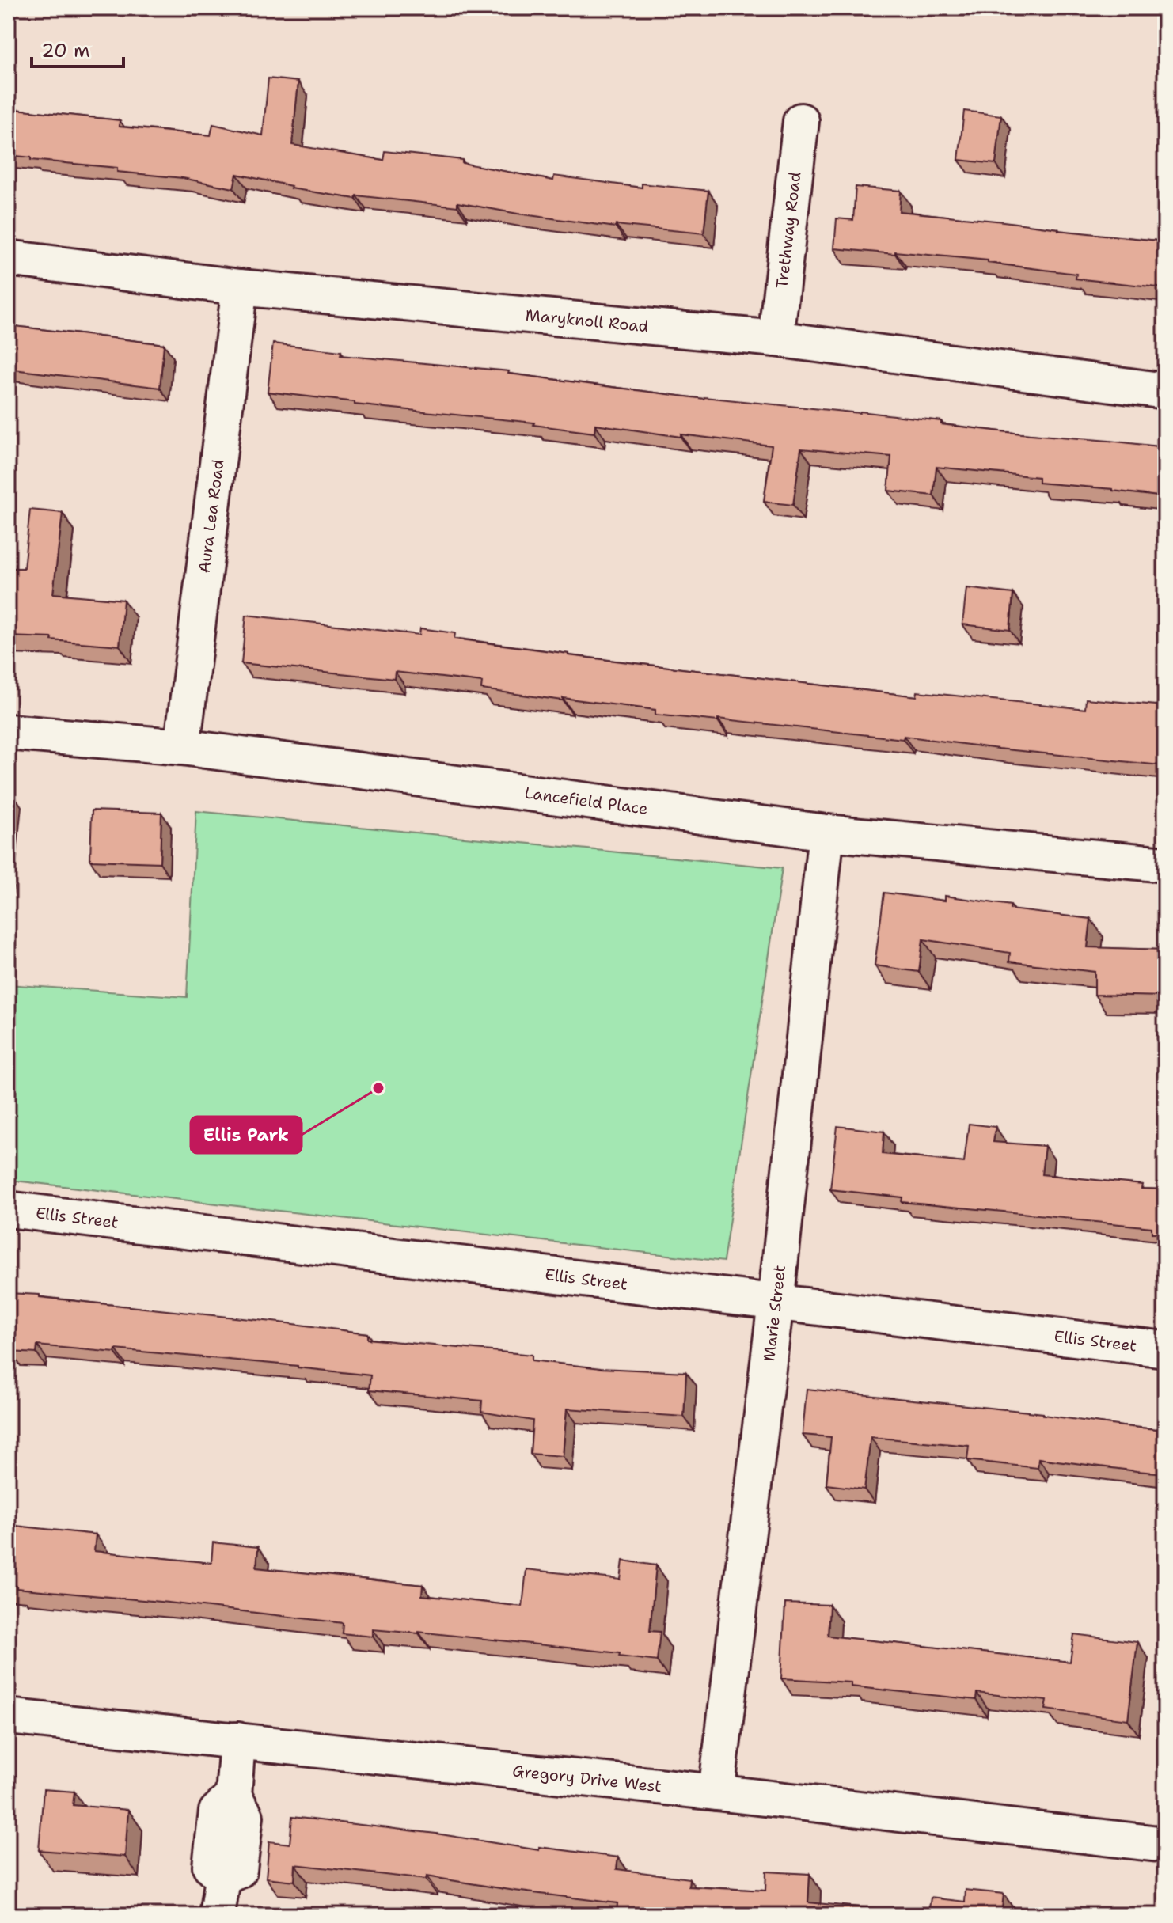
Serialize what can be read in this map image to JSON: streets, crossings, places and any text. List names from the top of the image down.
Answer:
{
  "streets": {
    "street": [
      "Trethway Road",
      "Maryknoll Road",
      "Aura Lea Road",
      "Lancefield Place",
      "Ellis Street",
      "Marie Street",
      "Gregory Drive West"
    ]
  },
  "crossings": [
    ["Trethway Road", "Maryknoll Road"],
    ["Maryknoll Road", "Aura Lea Road"],
    ["Aura Lea Road", "Lancefield Place"],
    ["Lancefield Place", "Marie Street"],
    ["Ellis Street", "Marie Street"],
    ["Marie Street", "Gregory Drive West"]
  ],
  "places": ["Ellis Park"],
  "scale_bar": "20 m"
}
